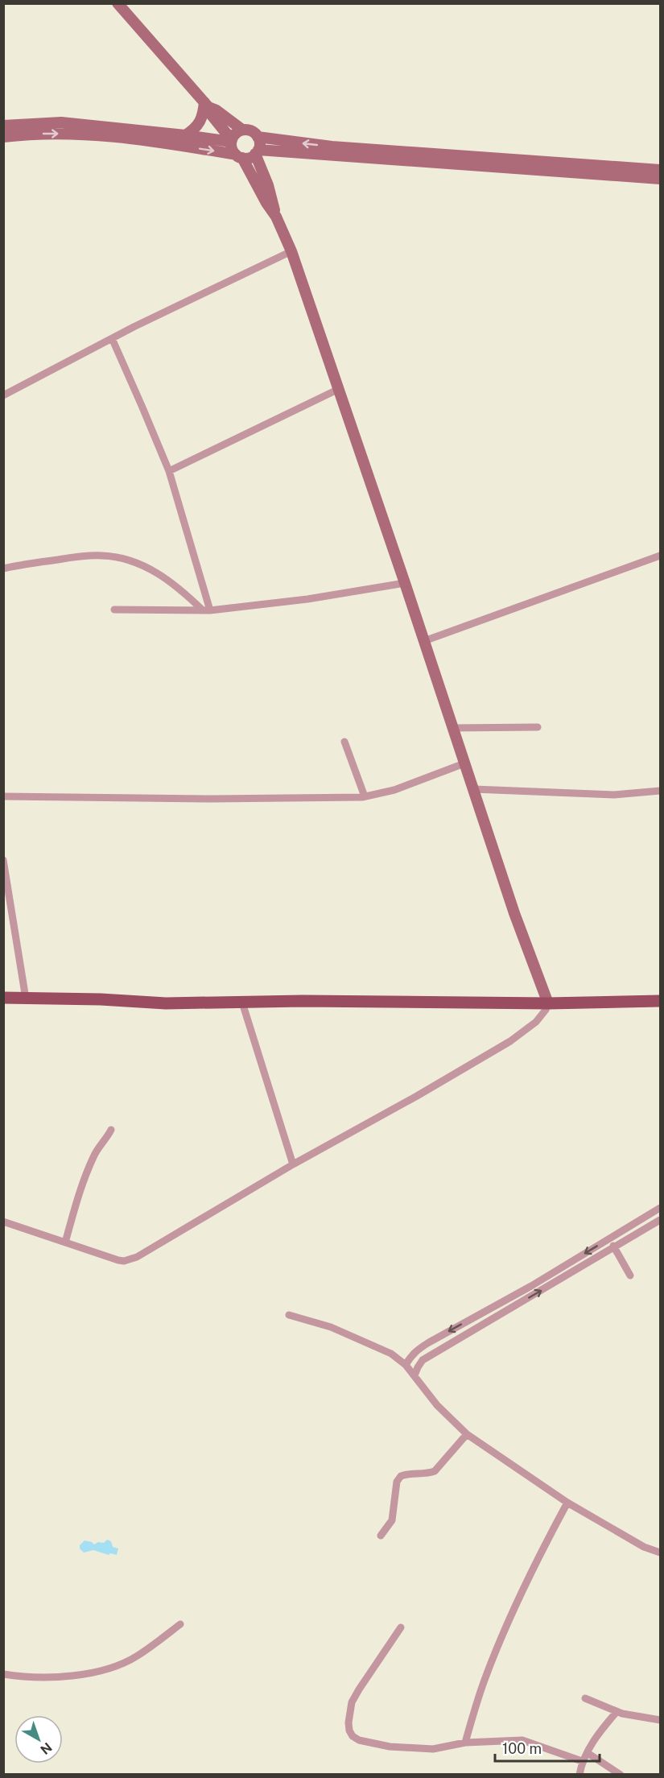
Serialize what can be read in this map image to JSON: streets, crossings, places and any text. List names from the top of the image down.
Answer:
{
  "scale_bar": "100 m",
  "north": "bottom right"
}
